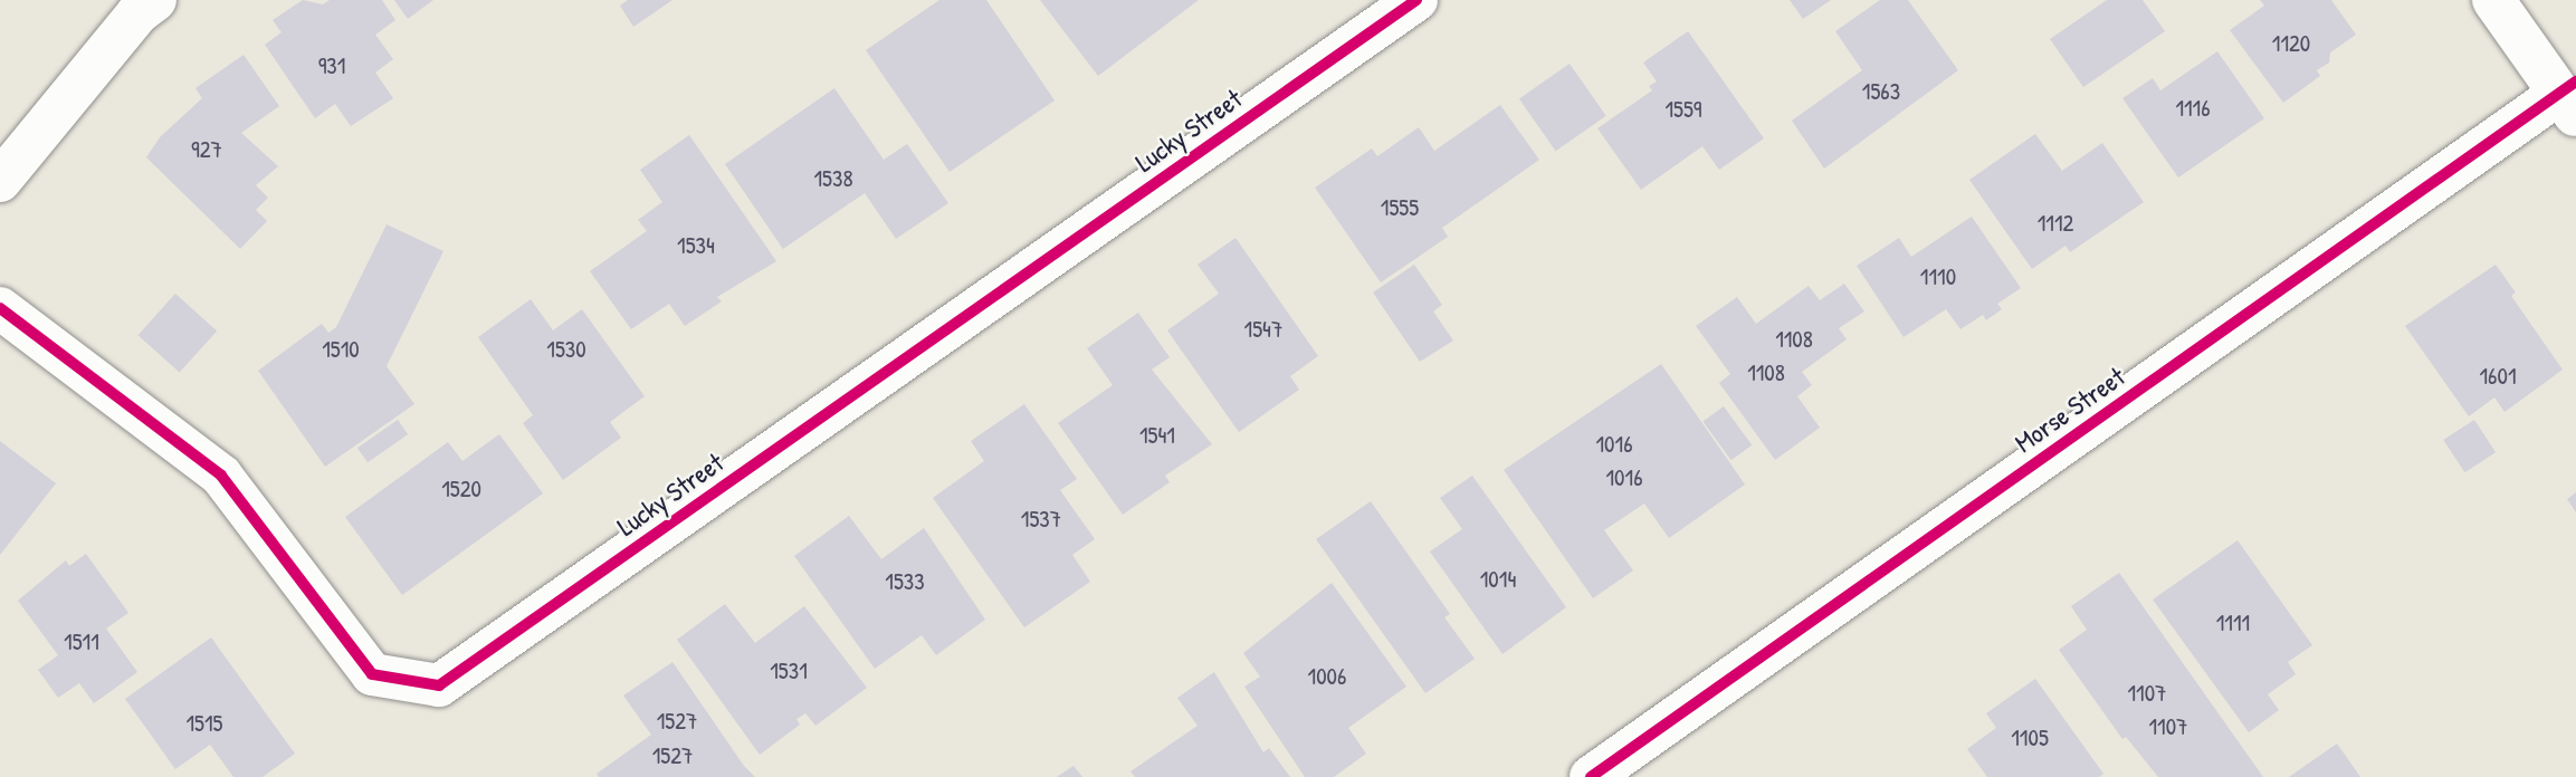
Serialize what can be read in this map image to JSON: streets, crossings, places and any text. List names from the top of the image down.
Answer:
{
  "streets": {
    "street": ["Lucky Street", "Morse Street"]
  },
  "house_numbers": [
    "1120",
    "931",
    "1563",
    "1116",
    "1559",
    "927",
    "1538",
    "1555",
    "1112",
    "1534",
    "1110",
    "1547",
    "1108",
    "1510",
    "1530",
    "1108",
    "1601",
    "1541",
    "1016",
    "1016",
    "1520",
    "1537",
    "1014",
    "1533",
    "1111",
    "1511",
    "1531",
    "1006",
    "1107",
    "1527",
    "1515",
    "1107",
    "1105",
    "1527"
  ]
}
